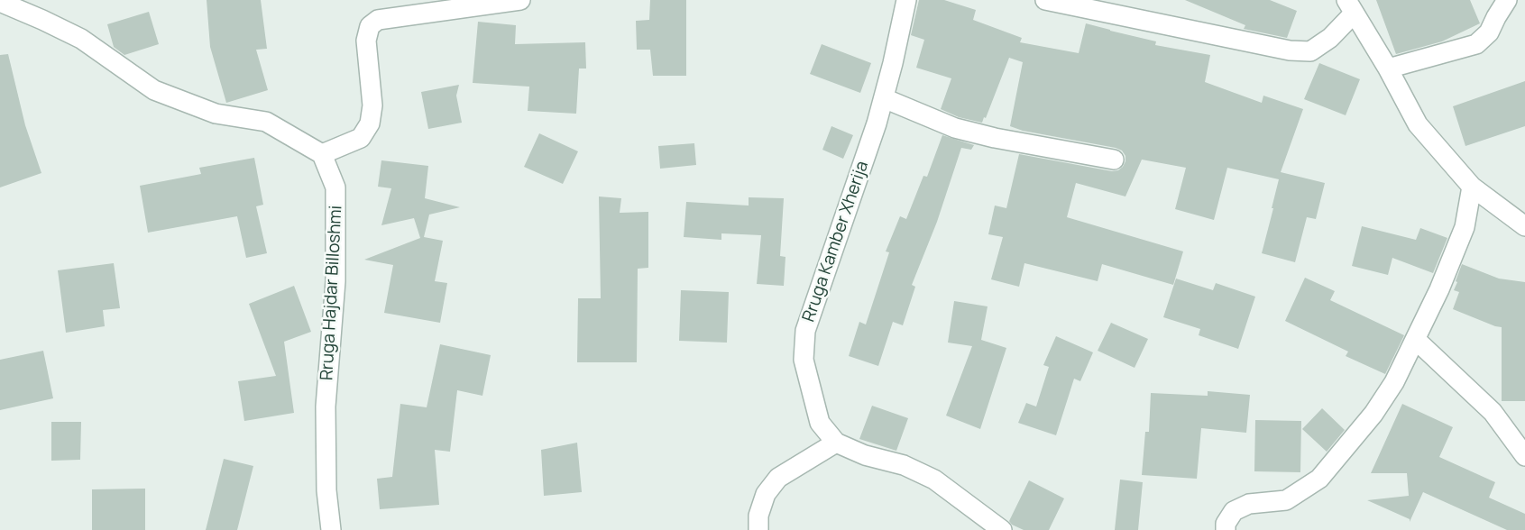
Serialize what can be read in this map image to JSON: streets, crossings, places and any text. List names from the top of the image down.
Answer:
{
  "streets": {
    "street": ["Rruga Kamber Xherija", "Rruga Hajdar Billoshmi"]
  }
}
